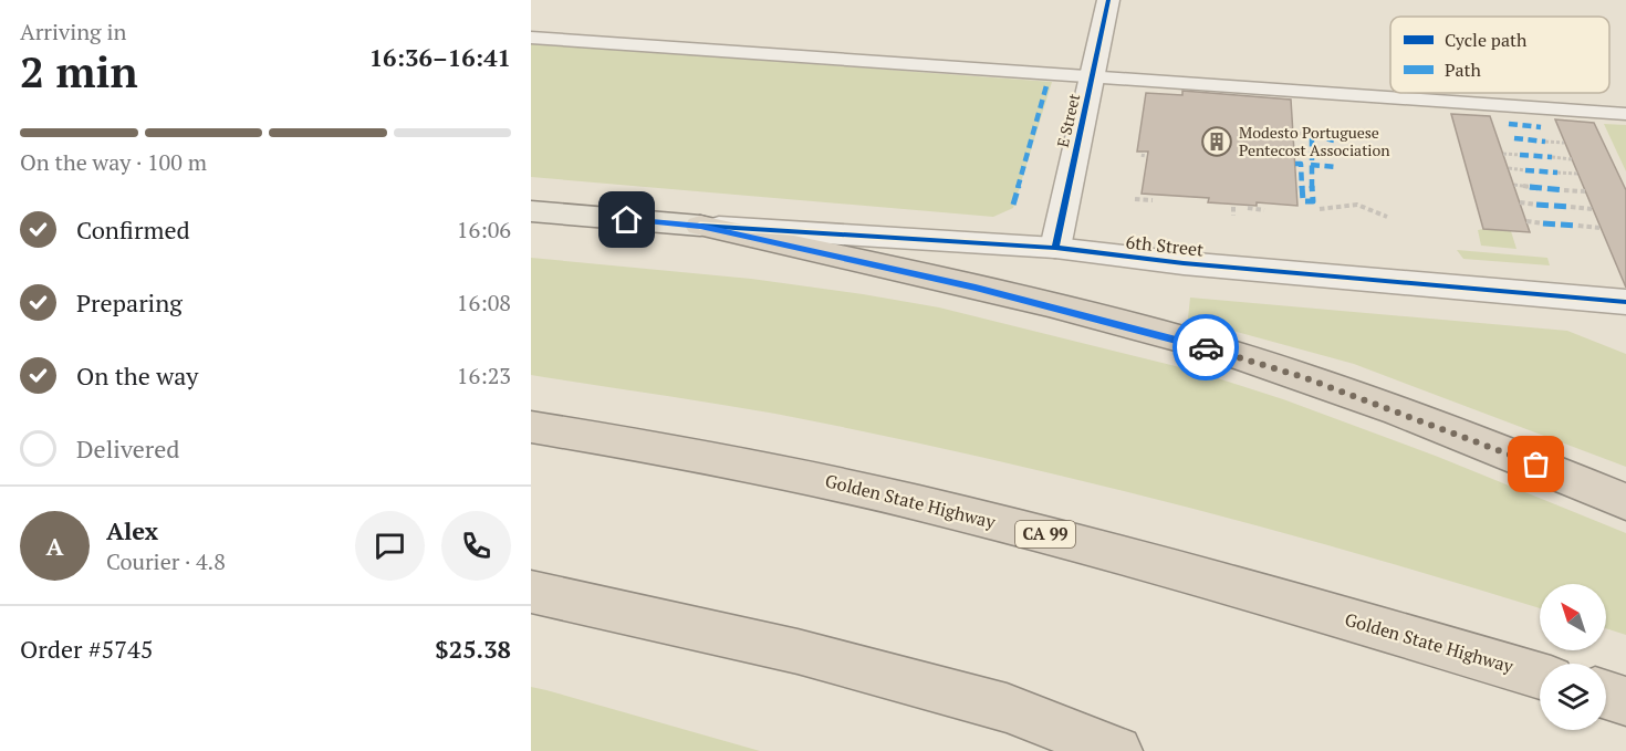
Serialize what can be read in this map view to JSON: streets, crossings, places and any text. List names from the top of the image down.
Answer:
{
  "streets": {
    "highway": ["Golden State Highway", "CA 99"],
    "main road": ["6th Street"],
    "street": ["E Street"]
  },
  "crossings": [
    ["E Street", "6th Street"]
  ],
  "places": {
    "building": ["Modesto Portuguese Pentecost Association"]
  },
  "legend": ["Cycle path", "Path"],
  "north": "top left",
  "page": {
    "heading": ["2 min", "Arriving in", "16:36–16:41"],
    "panel": [
      "Alex",
      "Courier · 4.8",
      "Order #5745",
      "$25.38"
    ],
    "bar": "On the way · 100 m",
    "list": [
      ["Confirmed", "16:06"],
      ["Preparing", "16:08"],
      ["On the way", "16:23"],
      "Delivered"
    ],
    "round": "A"
  }
}
